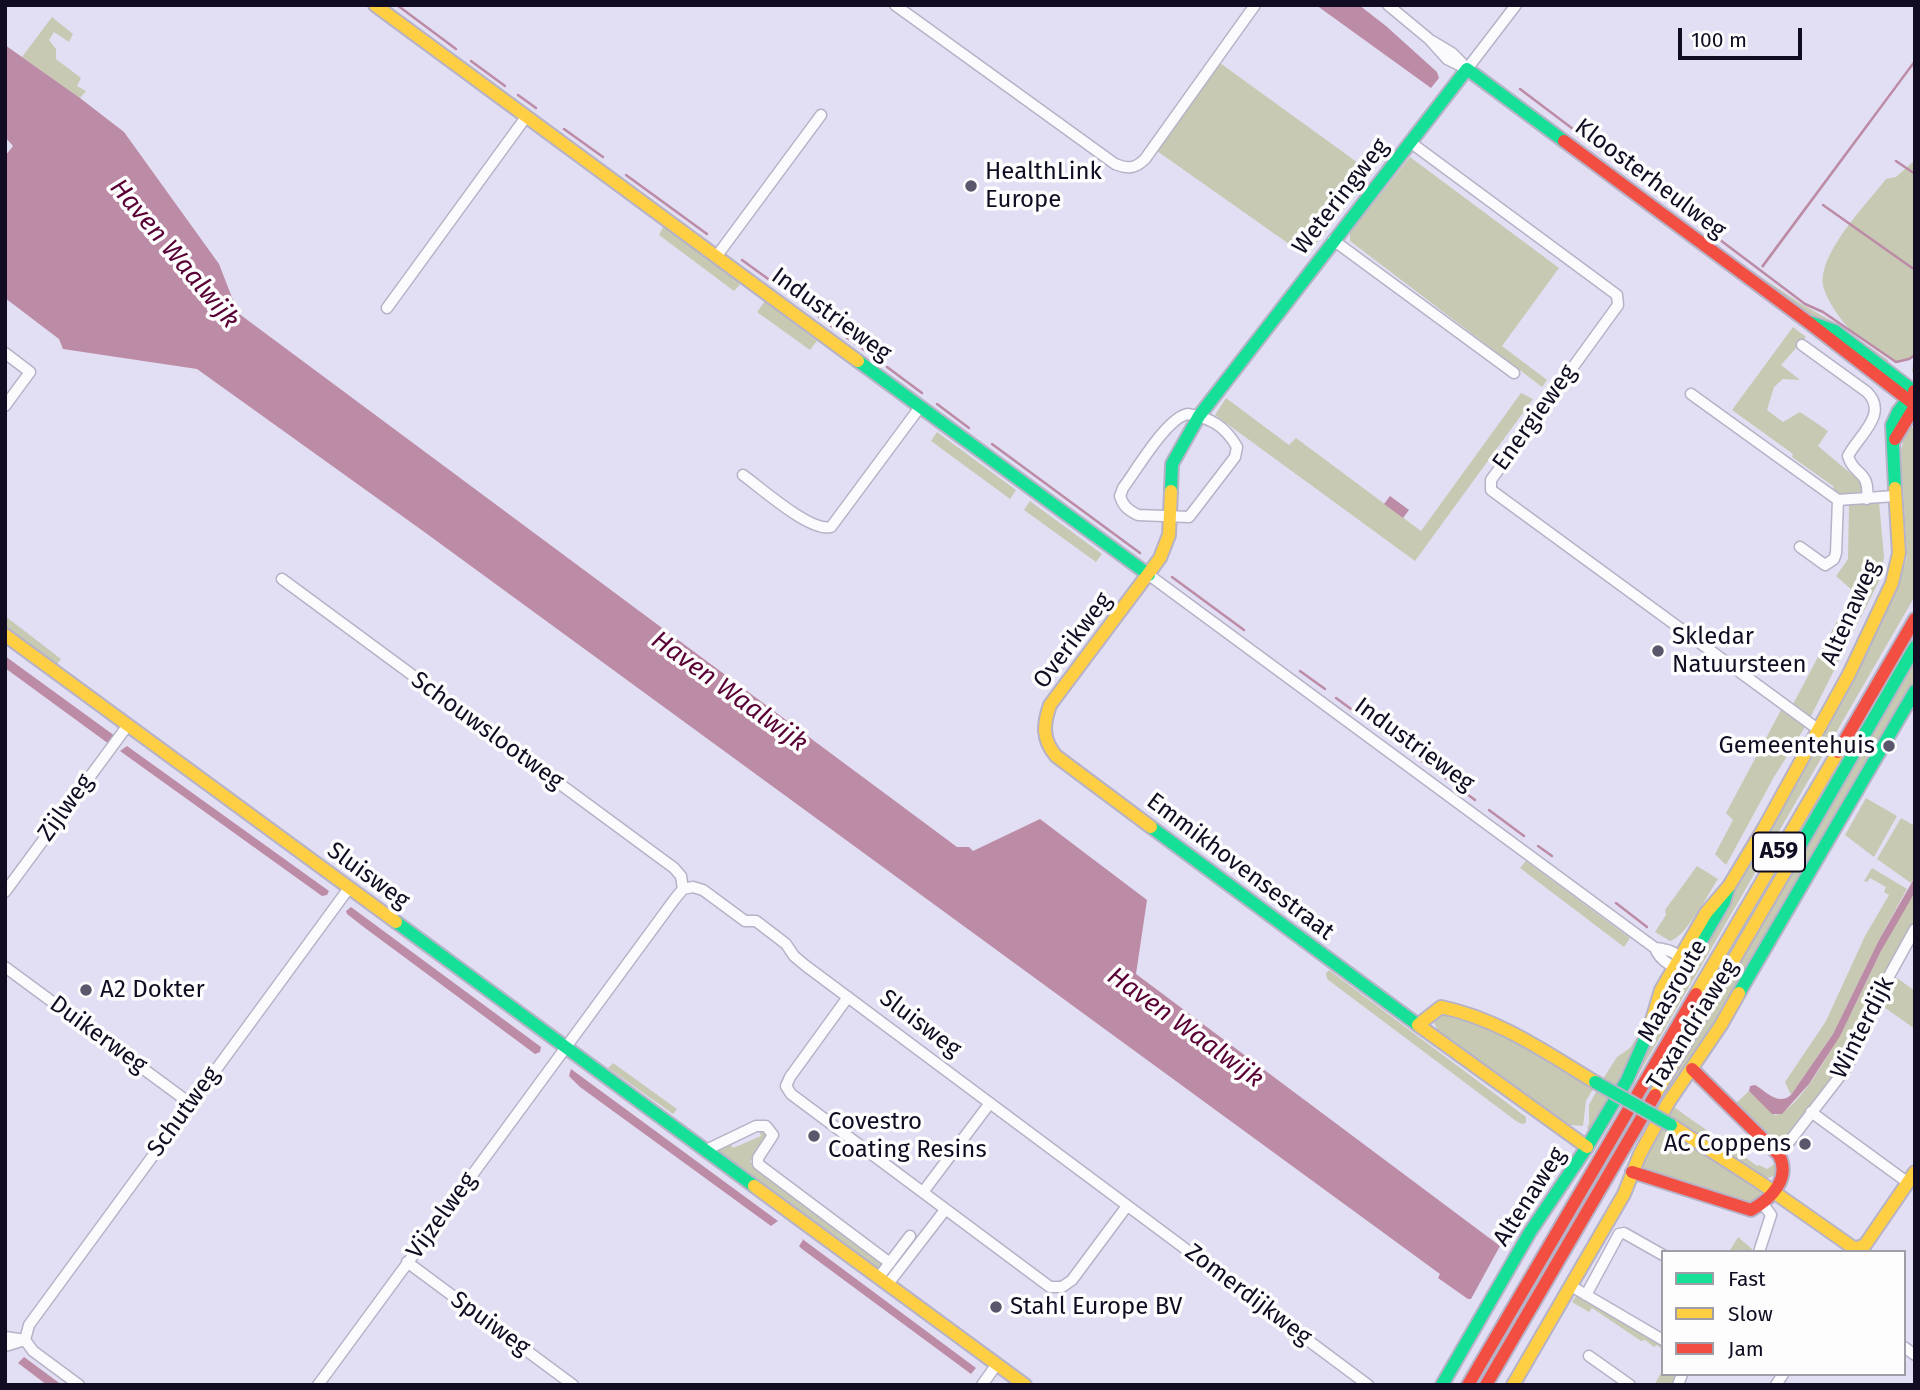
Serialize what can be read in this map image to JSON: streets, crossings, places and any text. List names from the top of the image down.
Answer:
{
  "streets": {
    "main road": [
      "Kloosterheulweg",
      "Weteringweg",
      "Industrieweg",
      "Altenaweg",
      "Overikweg",
      "A59",
      "Emmikhovensestraat",
      "Sluisweg",
      "Maasroute",
      "Taxandriaweg"
    ],
    "street": [
      "Energieweg",
      "Schouwslootweg",
      "Zijlweg",
      "Winterdijk",
      "Duikerweg",
      "Schutweg",
      "Vijzelweg",
      "Zomerdijkweg",
      "Spuiweg"
    ]
  },
  "crossings": [
    ["Kloosterheulweg", "Weteringweg"],
    ["Kloosterheulweg", "Altenaweg"],
    ["Weteringweg", "Energieweg"],
    ["Industrieweg", "Altenaweg"],
    ["Industrieweg", "Overikweg"],
    ["Energieweg", "Altenaweg"],
    ["Altenaweg", "Emmikhovensestraat"],
    ["Overikweg", "Emmikhovensestraat"],
    ["Zijlweg", "Sluisweg"],
    ["Sluisweg", "Schutweg"],
    ["Sluisweg", "Vijzelweg"],
    ["Sluisweg", "Zomerdijkweg"],
    ["Duikerweg", "Schutweg"],
    ["Vijzelweg", "Spuiweg"]
  ],
  "water": ["Haven Waalwijk"],
  "places": [
    "HealthLink Europe",
    "Skledar Natuursteen",
    "Gemeentehuis",
    "A2 Dokter",
    "Covestro Coating Resins",
    "AC Coppens",
    "Stahl Europe BV"
  ],
  "legend": ["Fast", "Slow", "Jam"],
  "scale_bar": "100 m"
}
